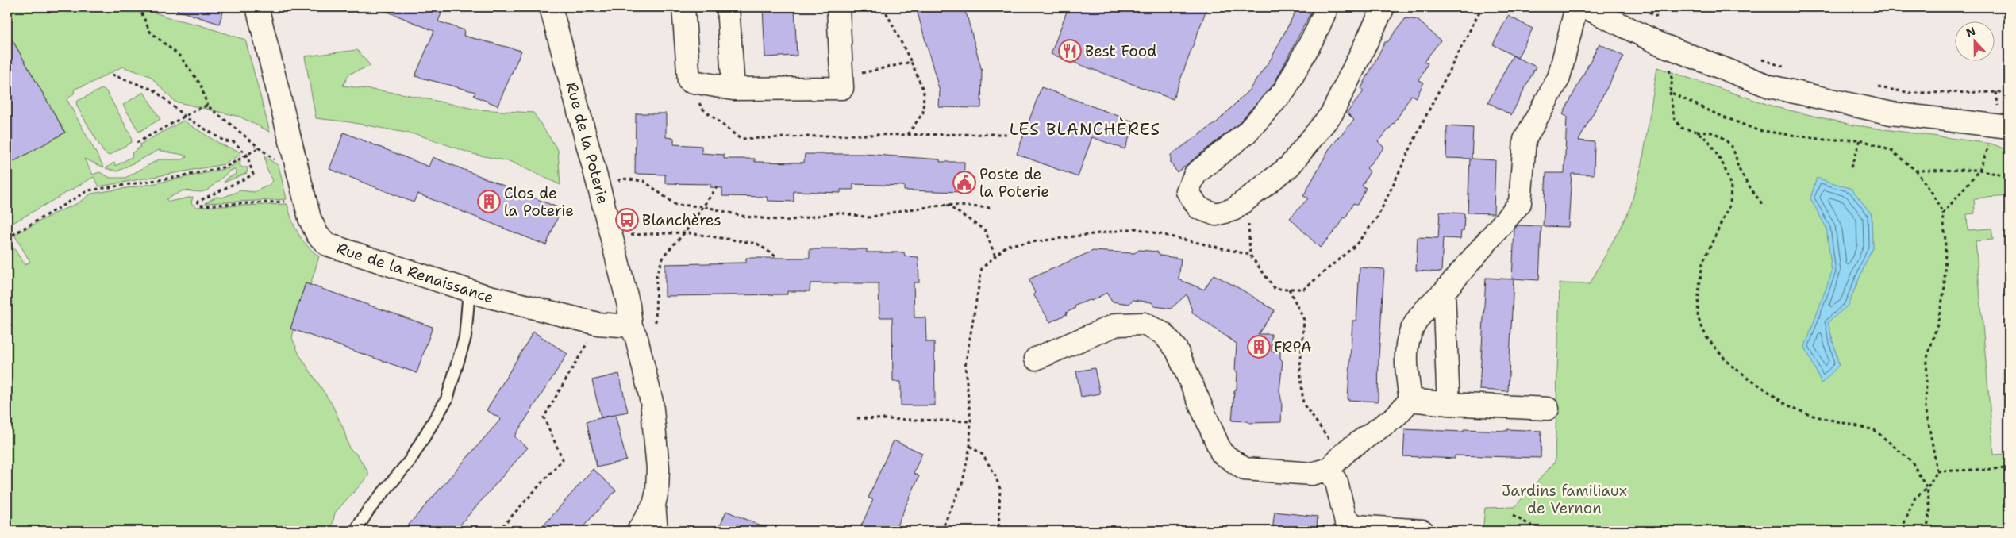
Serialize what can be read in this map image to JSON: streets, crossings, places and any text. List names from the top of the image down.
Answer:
{
  "streets": {
    "street": ["Rue de la Poterie", "Rue de la Renaissance"]
  },
  "crossings": [
    ["Rue de la Poterie", "Rue de la Renaissance"]
  ],
  "districts": ["LES BLANCHÈRES"],
  "parks": ["Jardins familiaux de Vernon"],
  "places": {
    "restaurant": ["Best Food"],
    "public building": ["Poste de la Poterie"],
    "building": ["Clos de la Poterie", "FRPA"],
    "bus stop": ["Blanchères"]
  },
  "north": "top"
}
